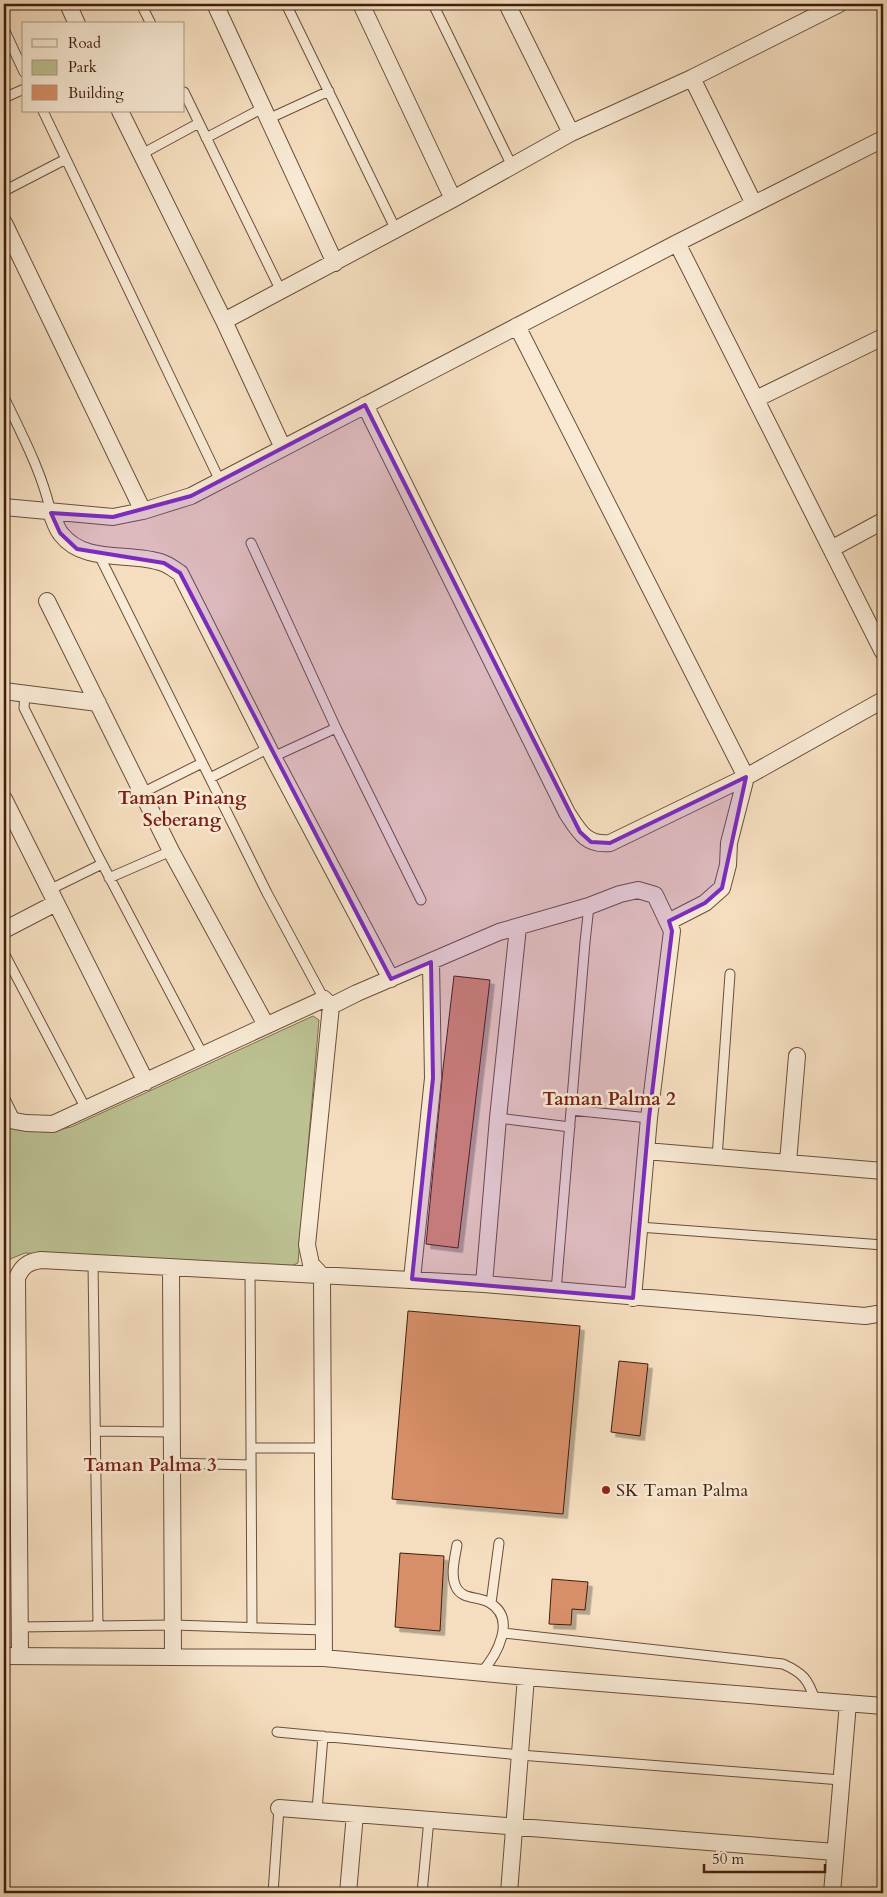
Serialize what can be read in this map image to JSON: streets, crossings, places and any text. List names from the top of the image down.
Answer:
{
  "districts": ["Taman Pinang Seberang", "Taman Palma 2", "Taman Palma 3"],
  "places": ["SK Taman Palma"],
  "legend": ["Road", "Park", "Building"],
  "scale_bar": "50 m"
}
